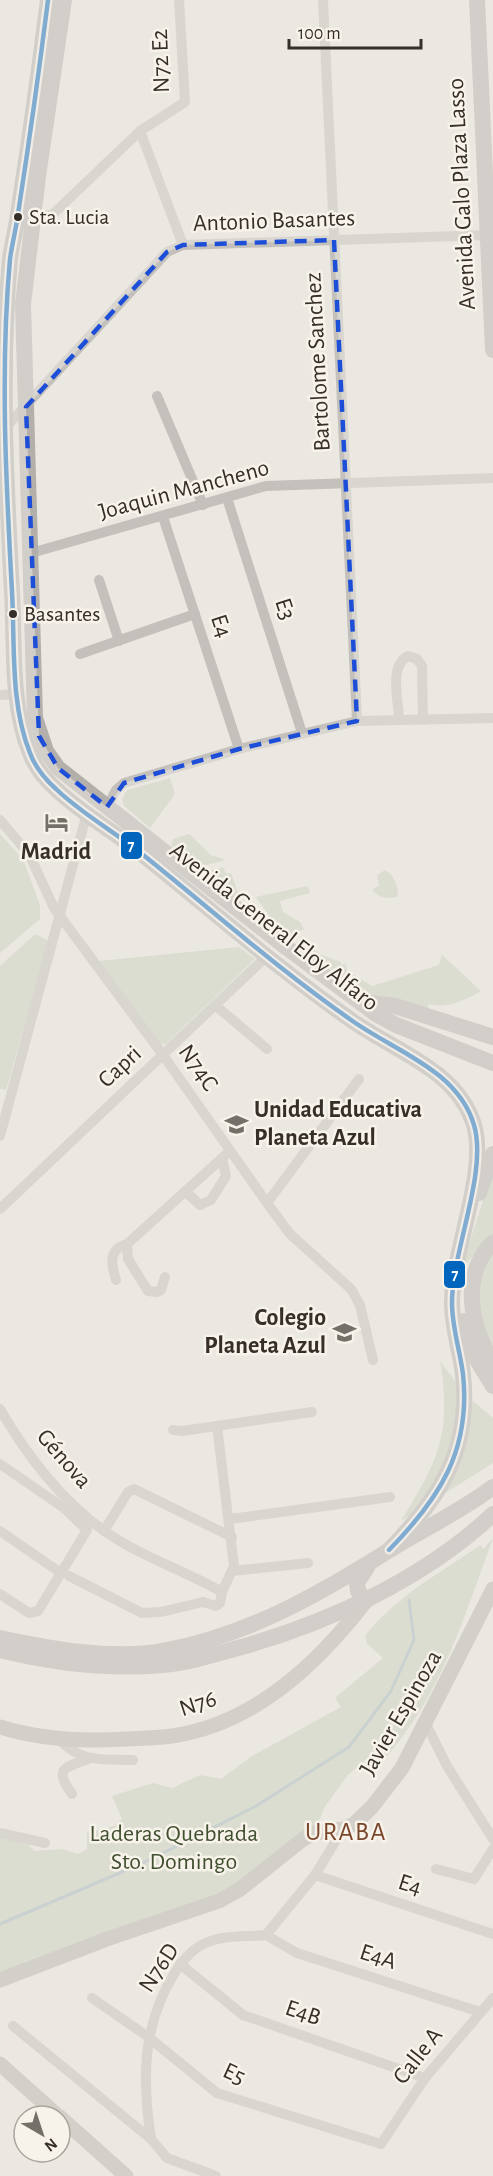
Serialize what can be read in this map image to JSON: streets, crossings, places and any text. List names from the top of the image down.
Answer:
{
  "streets": {
    "main road": ["Avenida Galo Plaza Lasso", "Avenida General Eloy Alfaro"],
    "street": [
      "N72 E2",
      "Antonio Basantes",
      "Bartolome Sanchez",
      "Joaquin Mancheno",
      "E3",
      "E4",
      "Capri",
      "N74C",
      "Génova",
      "N76",
      "Javier Espinoza",
      "E4A",
      "N76D",
      "E4B",
      "Calle A",
      "E5"
    ]
  },
  "crossings": [
    ["Avenida Galo Plaza Lasso", "Antonio Basantes"],
    ["Antonio Basantes", "Bartolome Sanchez"],
    ["Antonio Basantes", "Avenida General Eloy Alfaro"],
    ["Bartolome Sanchez", "Joaquin Mancheno"],
    ["Joaquin Mancheno", "E3"],
    ["Joaquin Mancheno", "E4"],
    ["Joaquin Mancheno", "Avenida General Eloy Alfaro"],
    ["Avenida General Eloy Alfaro", "Capri"],
    ["Capri", "N74C"],
    ["E4A", "N76D"],
    ["E4A", "Calle A"],
    ["N76D", "E4B"],
    ["N76D", "E5"],
    ["E4B", "Calle A"],
    ["Calle A", "E5"]
  ],
  "districts": ["URABA"],
  "parks": ["Laderas Quebrada Sto. Domingo"],
  "places": {
    "other": ["Sta. Lucia", "Basantes"],
    "hotel": ["Madrid"],
    "school or university": ["Unidad Educativa Planeta Azul", "Colegio Planeta Azul"]
  },
  "lines": ["transit line 7"],
  "scale_bar": "100 m",
  "north": "bottom right"
}
